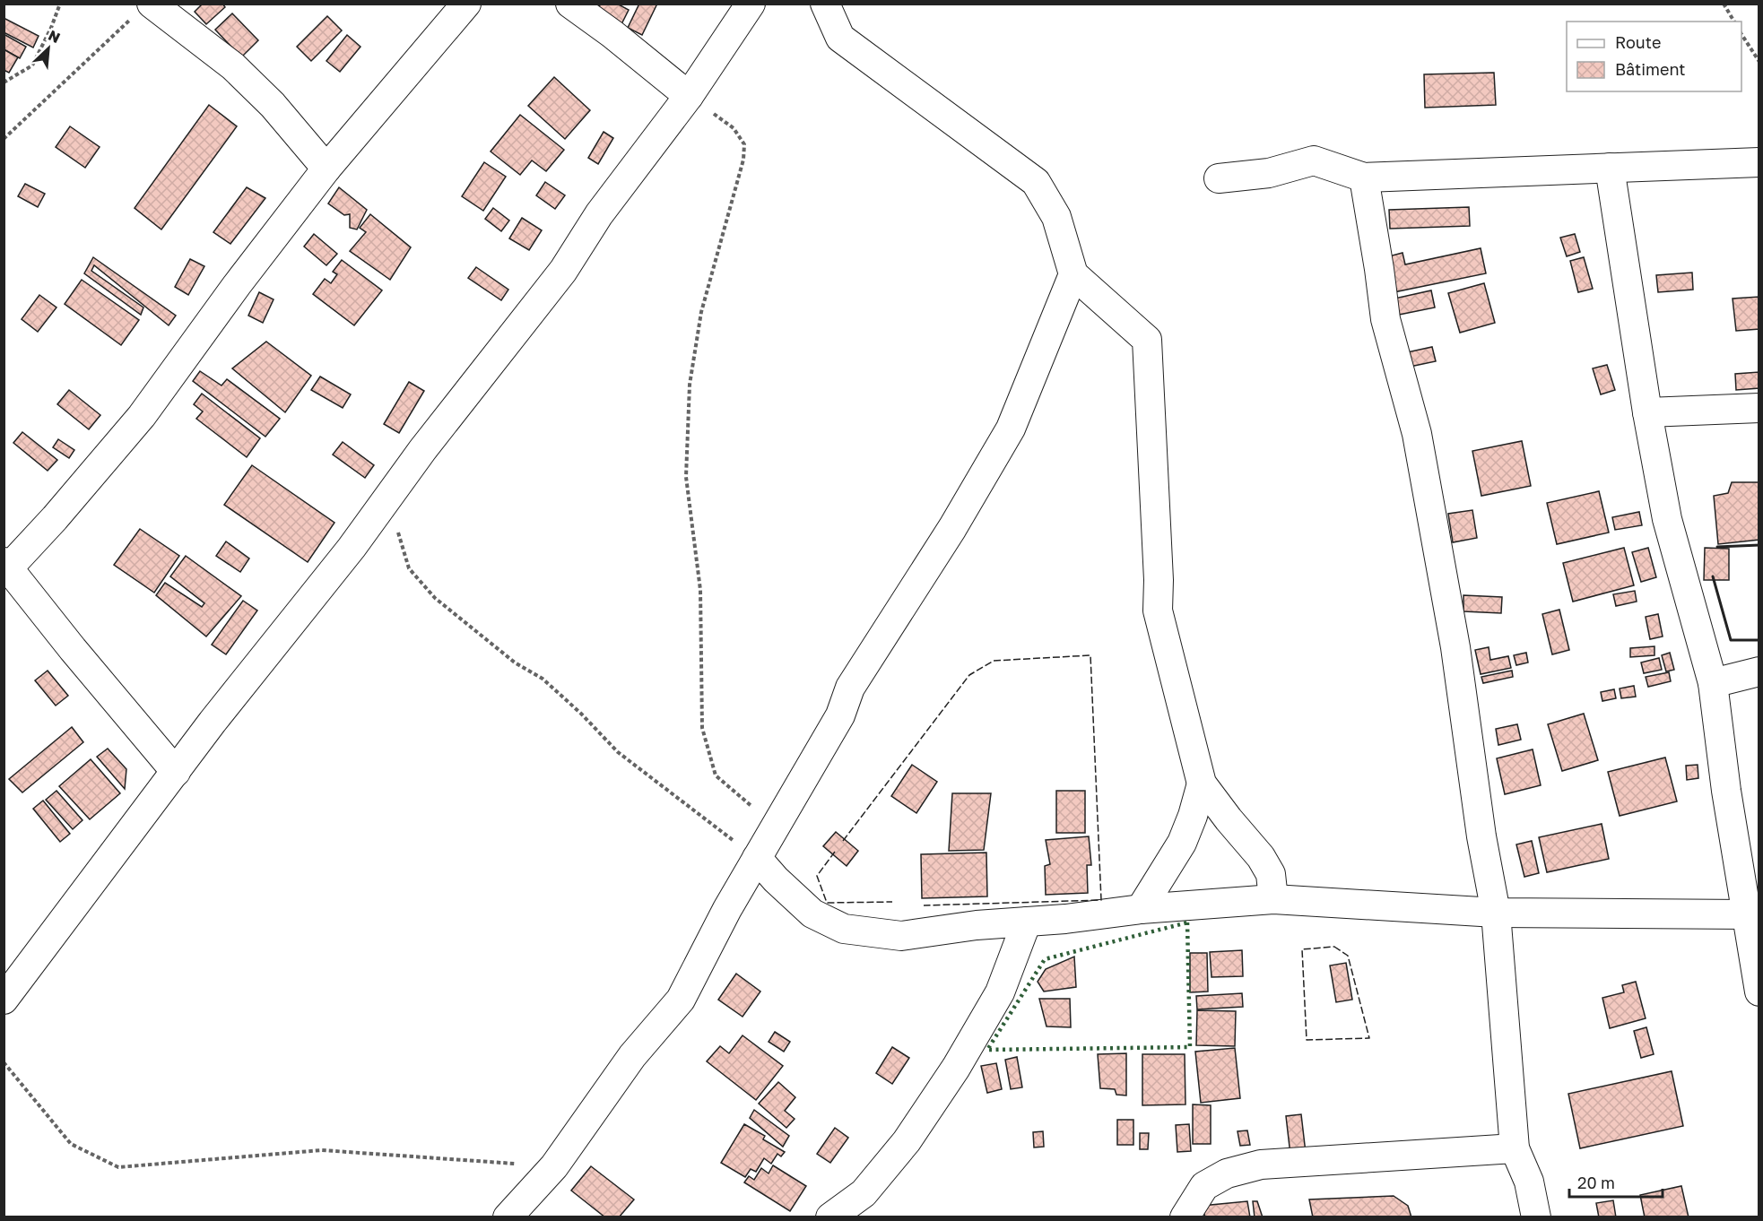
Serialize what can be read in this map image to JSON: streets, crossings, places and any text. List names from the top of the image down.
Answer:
{
  "legend": ["Route", "Bâtiment"],
  "scale_bar": "20 m",
  "north": "top right"
}
